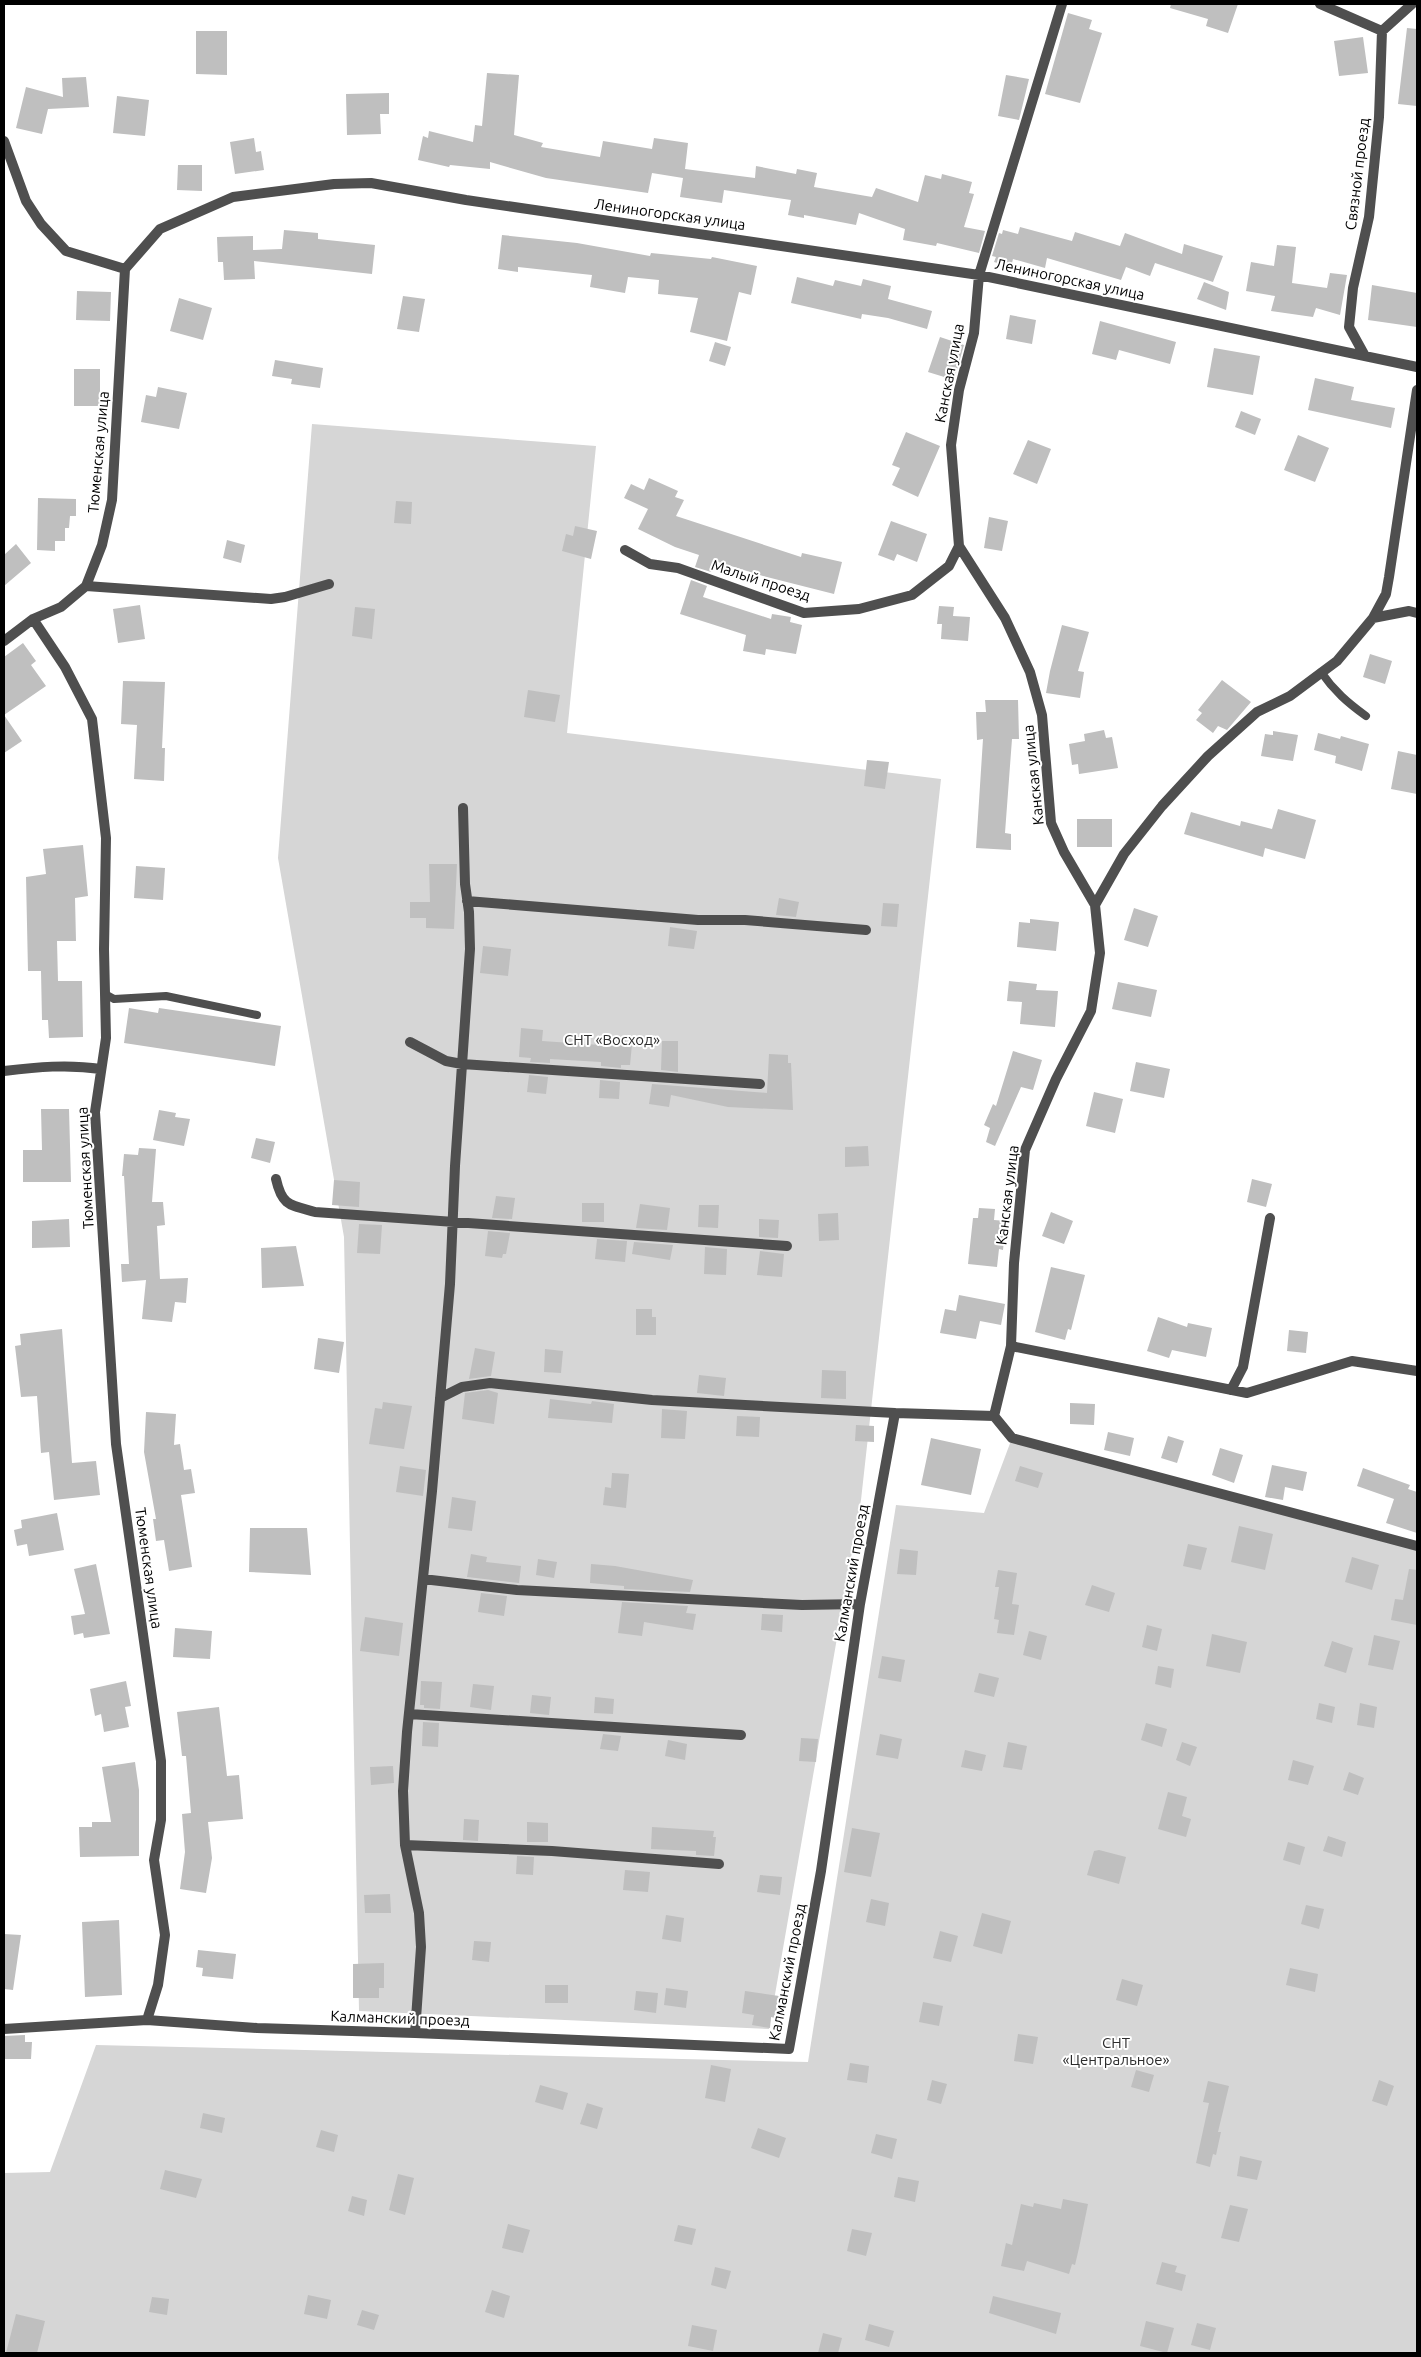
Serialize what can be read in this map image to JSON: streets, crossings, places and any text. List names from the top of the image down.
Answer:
{
  "streets": {
    "street": [
      "Связной проезд",
      "Лениногорская улица",
      "Канская улица",
      "Тюменская улица",
      "Малый проезд",
      "Калманский проезд"
    ]
  },
  "crossings": [
    ["Связной проезд", "Лениногорская улица"],
    ["Лениногорская улица", "Канская улица"],
    ["Лениногорская улица", "Тюменская улица"],
    ["Канская улица", "Малый проезд"],
    ["Тюменская улица", "Калманский проезд"]
  ],
  "parks": ["СНТ «Восход»", "СНТ «Центральное»"]
}
